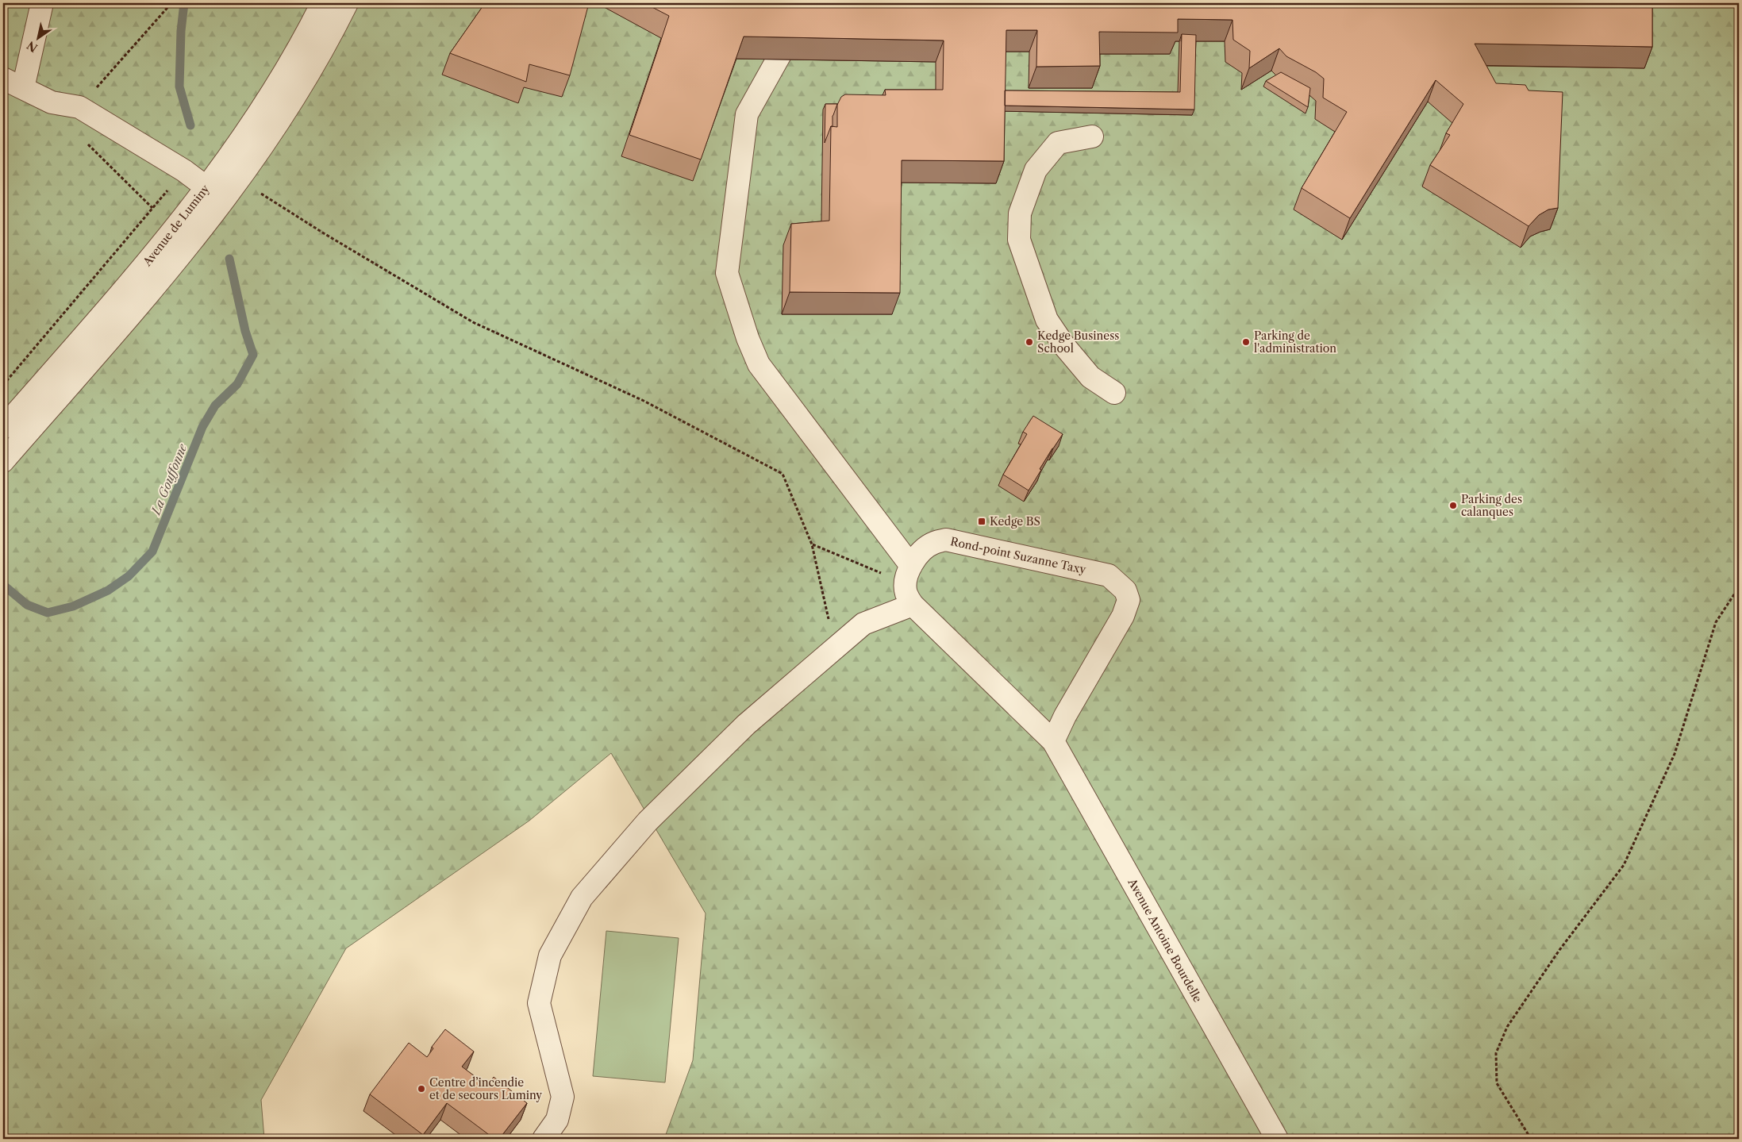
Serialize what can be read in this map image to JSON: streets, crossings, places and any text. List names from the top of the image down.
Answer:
{
  "streets": {
    "street": ["Avenue de Luminy", "Rond-point Suzanne Taxy", "Avenue Antoine Bourdelle"]
  },
  "crossings": [
    ["Rond-point Suzanne Taxy", "Avenue Antoine Bourdelle"]
  ],
  "water": ["La Gouffonne"],
  "places": {
    "other": [
      "Kedge Business School",
      "Parking de l'administration",
      "Parking des calanques",
      "Centre d’incendie et de secours Luminy"
    ],
    "transit": ["Kedge BS"]
  },
  "north": "bottom left"
}
